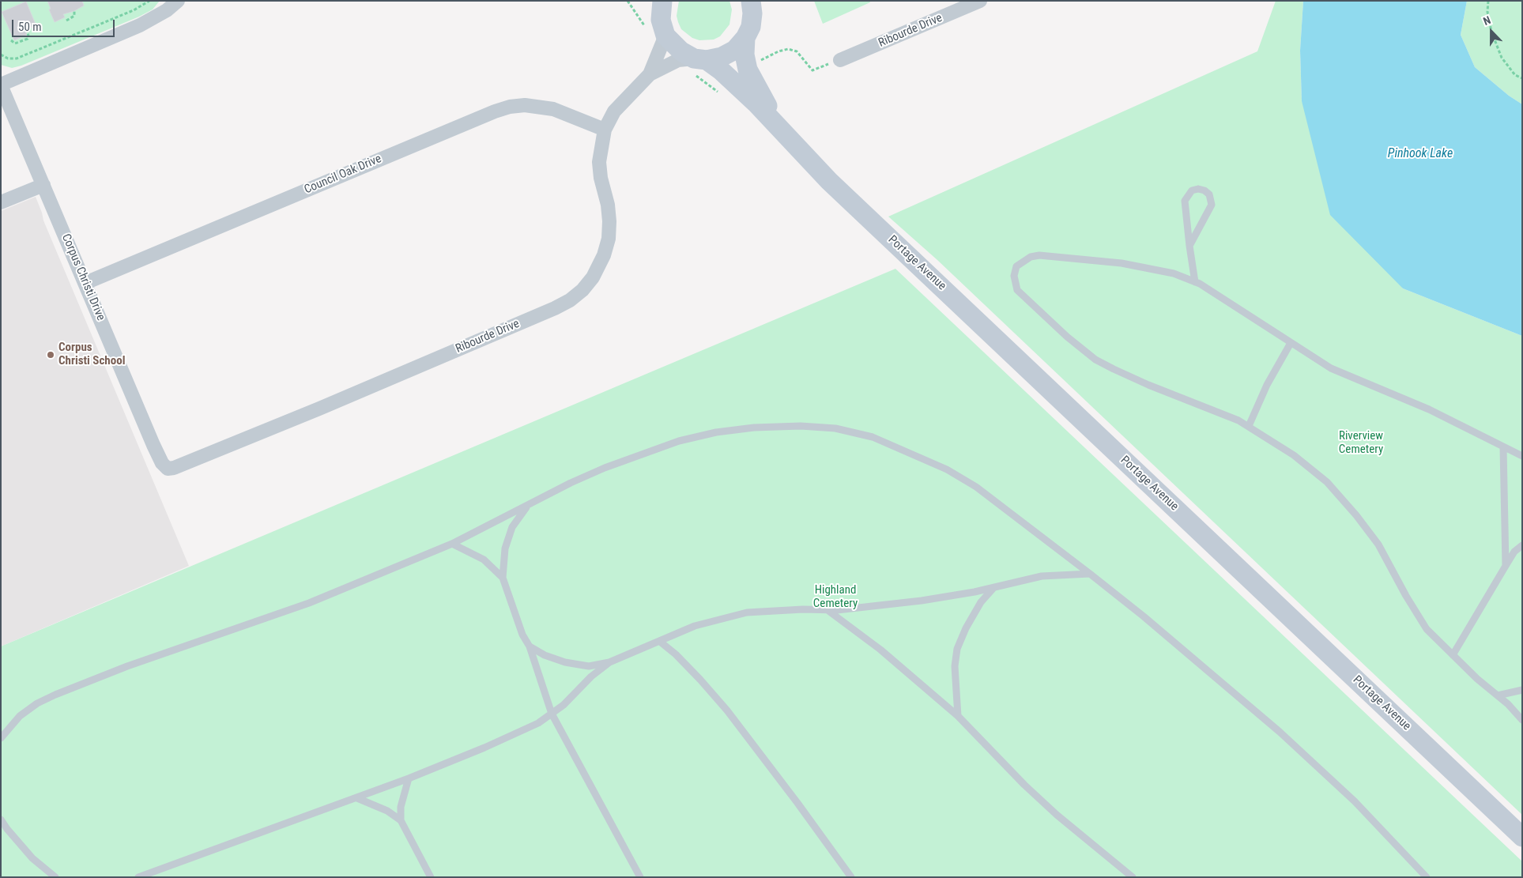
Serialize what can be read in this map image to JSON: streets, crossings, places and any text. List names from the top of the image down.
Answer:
{
  "streets": {
    "main road": ["Portage Avenue"],
    "street": ["Ribourde Drive", "Council Oak Drive", "Corpus Christi Drive"]
  },
  "crossings": [
    ["Ribourde Drive", "Council Oak Drive"],
    ["Ribourde Drive", "Portage Avenue"],
    ["Ribourde Drive", "Corpus Christi Drive"],
    ["Council Oak Drive", "Corpus Christi Drive"]
  ],
  "water": ["Pinhook Lake"],
  "parks": ["Riverview Cemetery", "Highland Cemetery"],
  "places": ["Corpus Christi School"],
  "scale_bar": "50 m",
  "north": "top"
}
